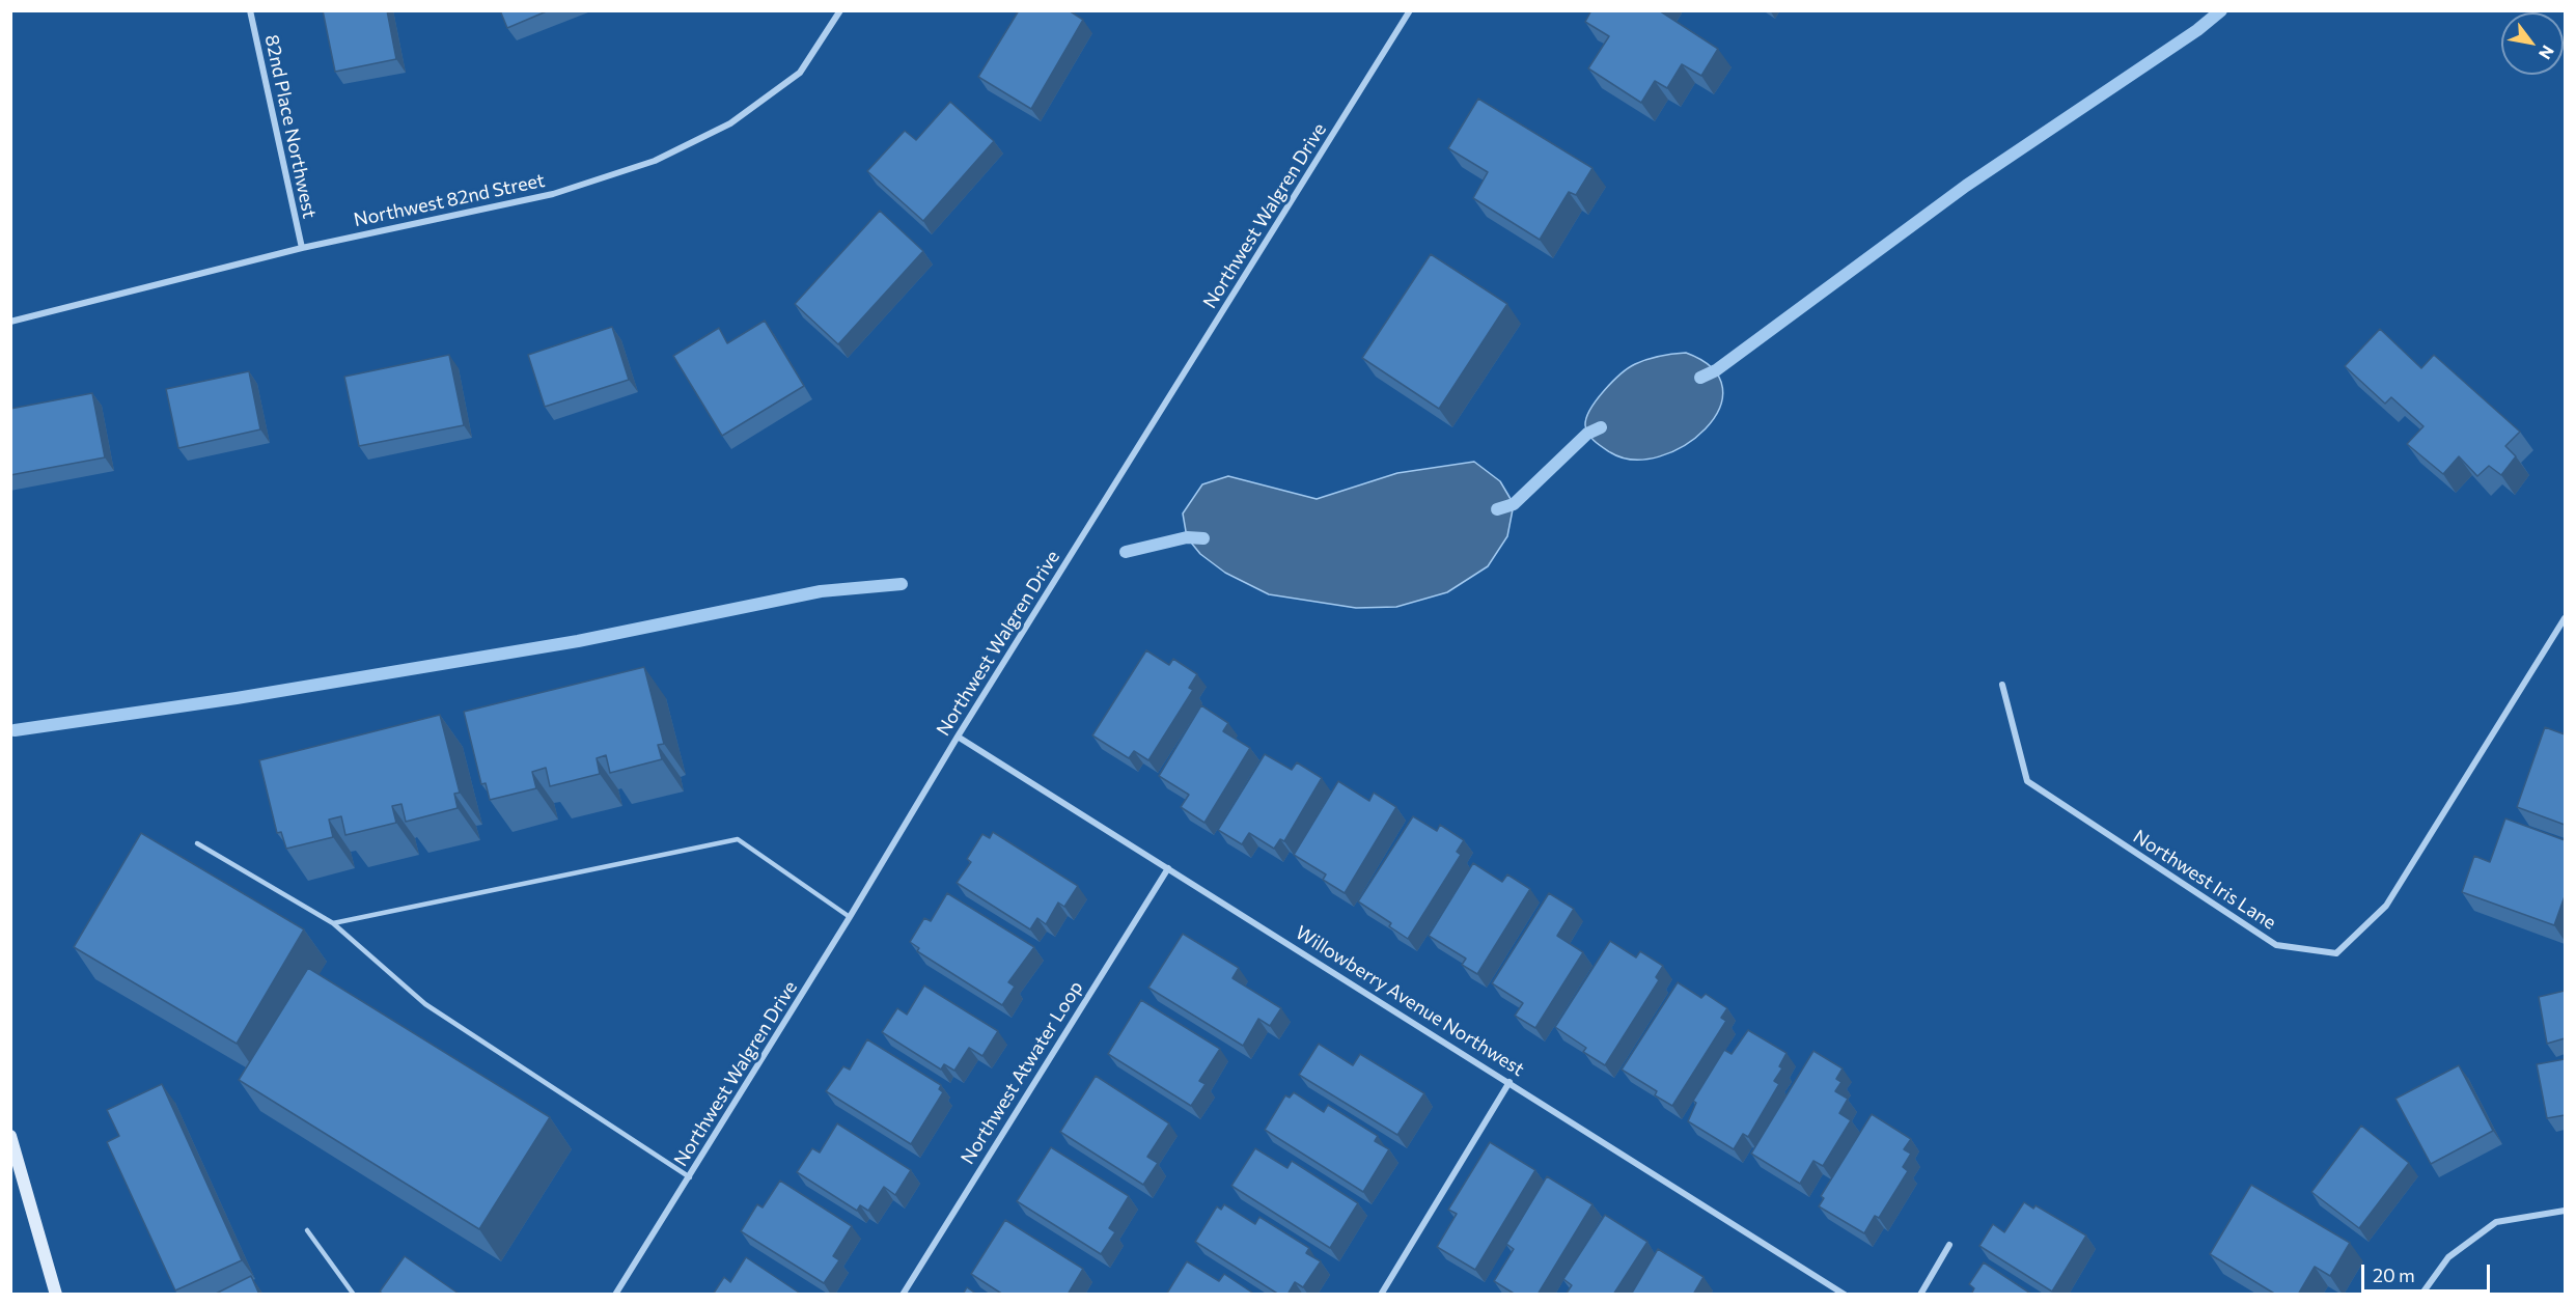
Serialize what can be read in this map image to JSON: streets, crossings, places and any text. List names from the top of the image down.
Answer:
{
  "streets": {
    "street": [
      "82nd Place Northwest",
      "Northwest 82nd Street",
      "Northwest Walgren Drive",
      "Northwest Iris Lane",
      "Willowberry Avenue Northwest",
      "Northwest Atwater Loop"
    ]
  },
  "crossings": [
    ["82nd Place Northwest", "Northwest 82nd Street"],
    ["Northwest Walgren Drive", "Willowberry Avenue Northwest"],
    ["Willowberry Avenue Northwest", "Northwest Atwater Loop"]
  ],
  "scale_bar": "20 m",
  "north": "bottom right"
}
